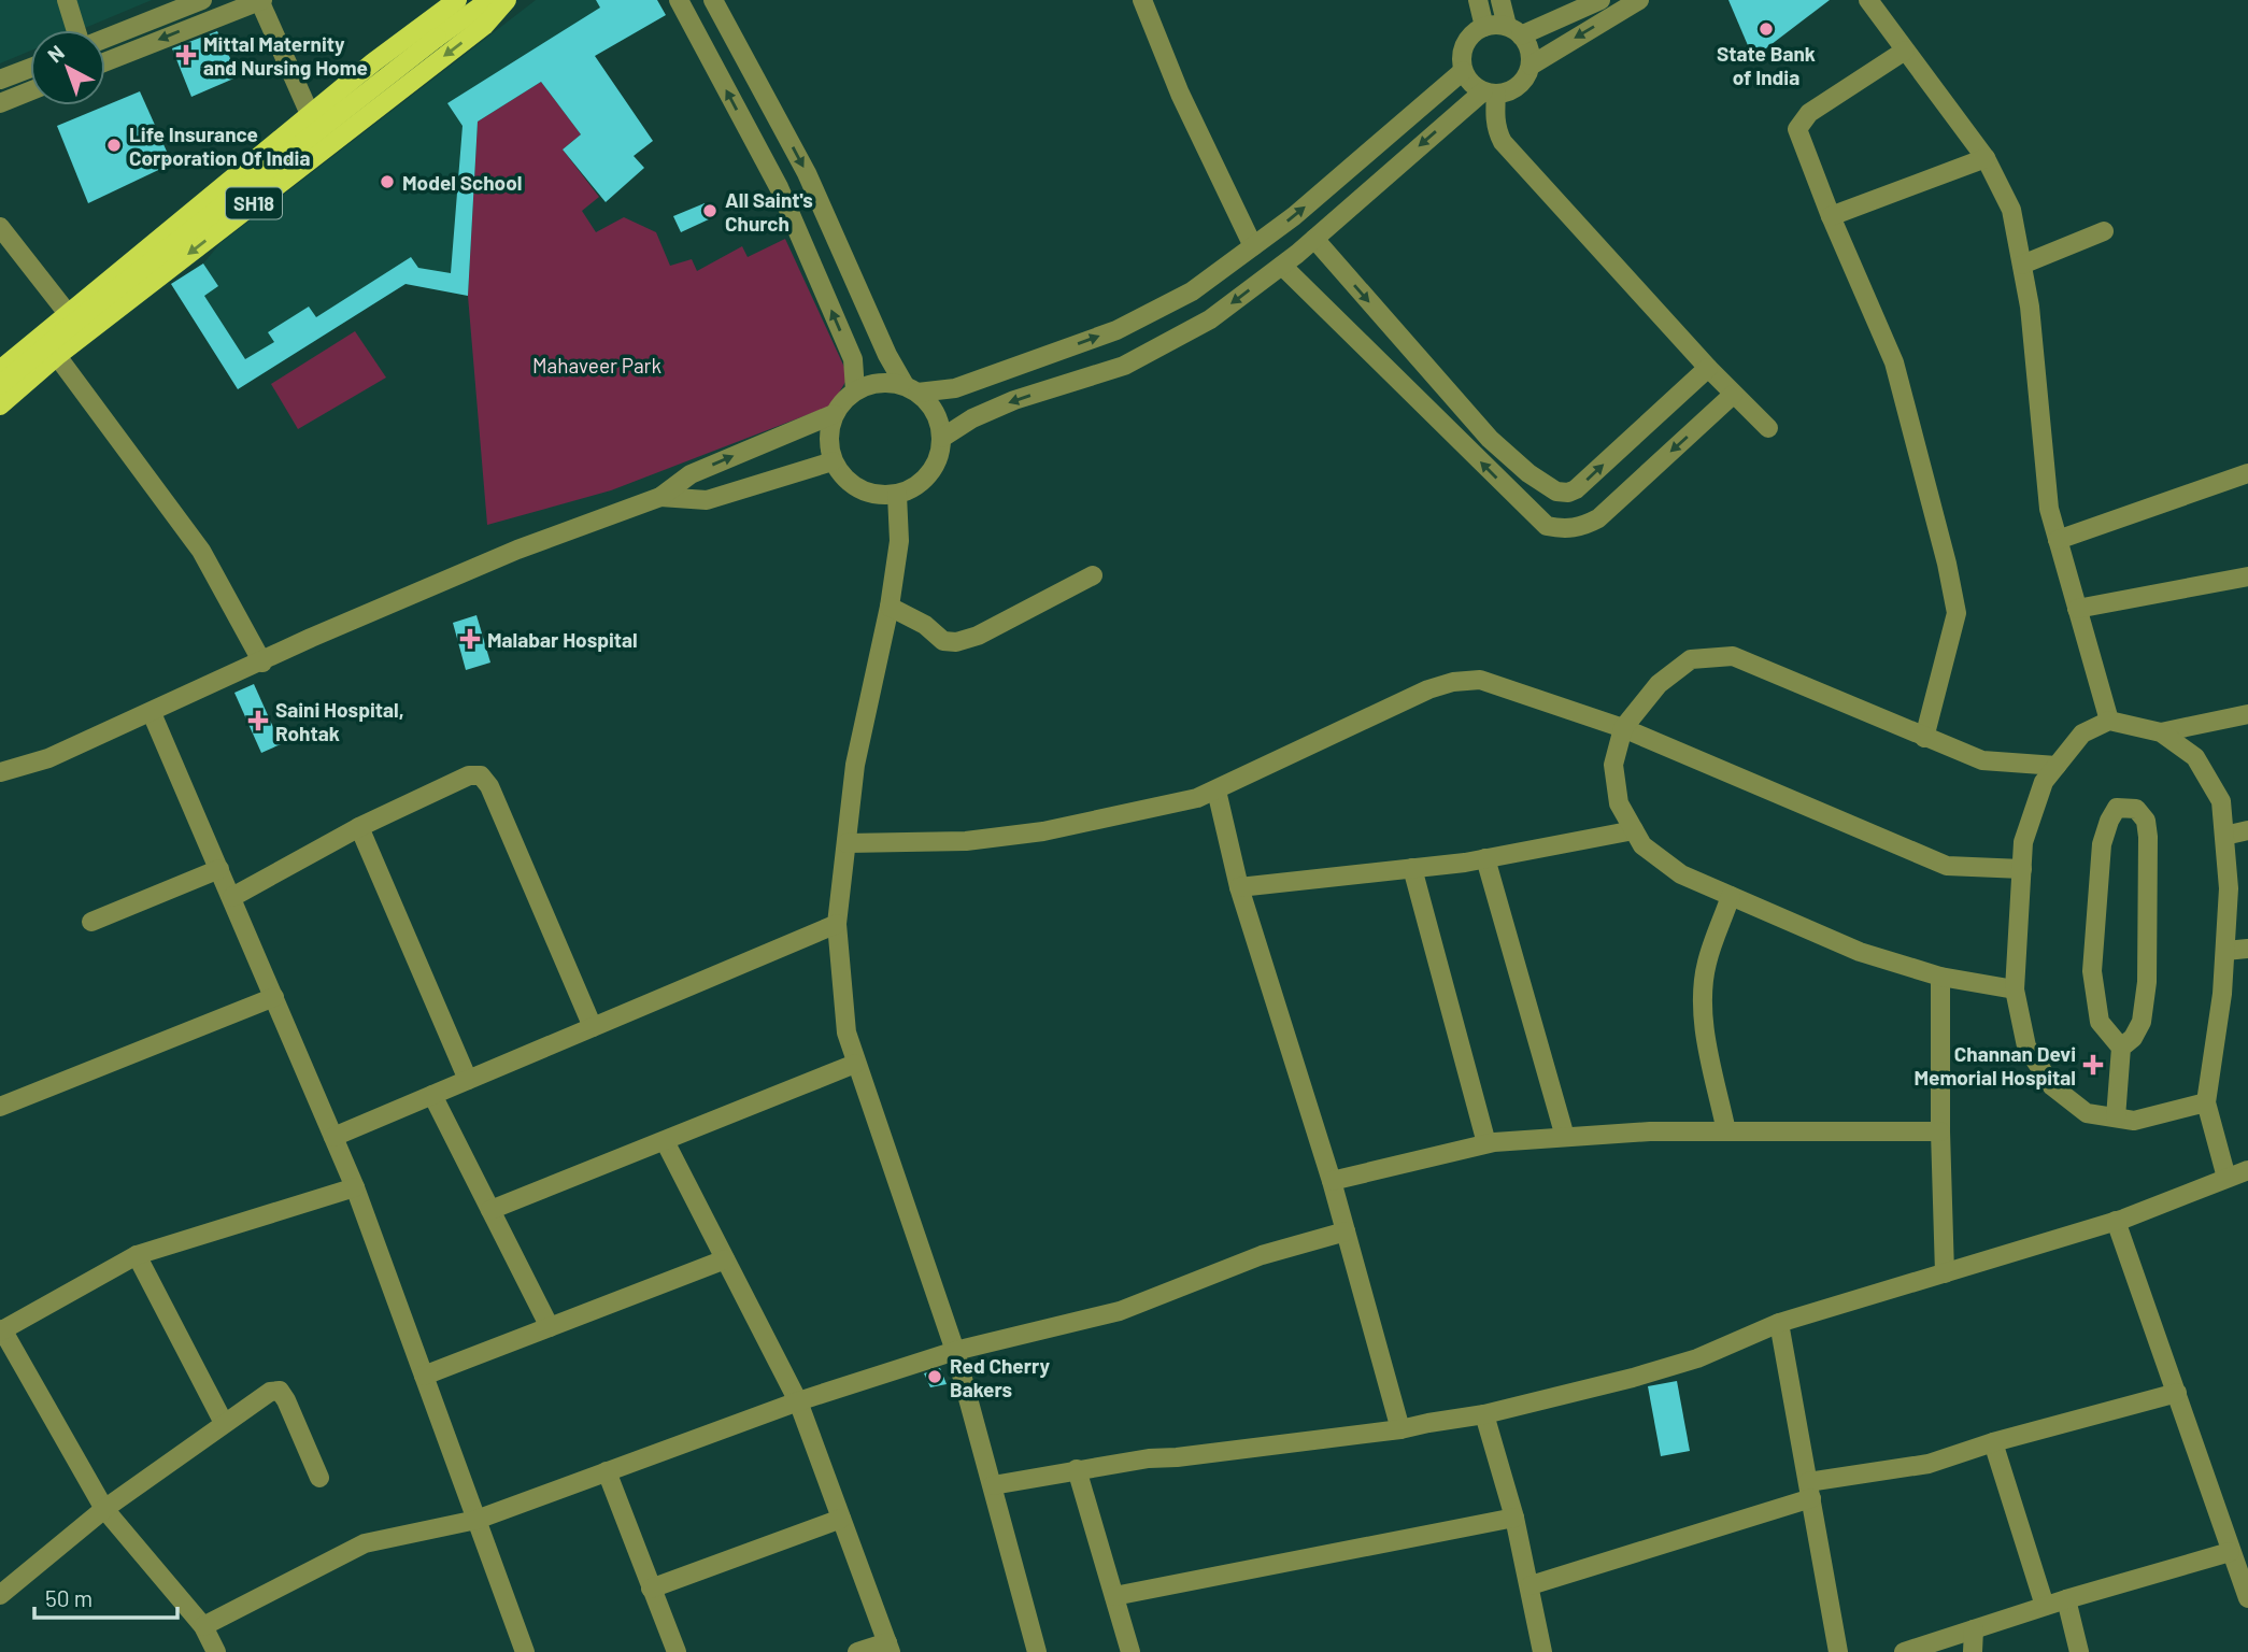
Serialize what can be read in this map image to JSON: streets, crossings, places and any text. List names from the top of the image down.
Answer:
{
  "streets": {
    "main road": ["SH18"]
  },
  "parks": ["Mahaveer Park"],
  "places": {
    "other": [
      "State Bank of India",
      "Life Insurance Corporation Of India",
      "Model School",
      "All Saint's Church",
      "Red Cherry Bakers"
    ],
    "health": [
      "Mittal Maternity and Nursing Home",
      "Malabar Hospital",
      "Saini Hospital, Rohtak",
      "Channan Devi Memorial Hospital"
    ]
  },
  "scale_bar": "50 m",
  "north": "top left"
}
